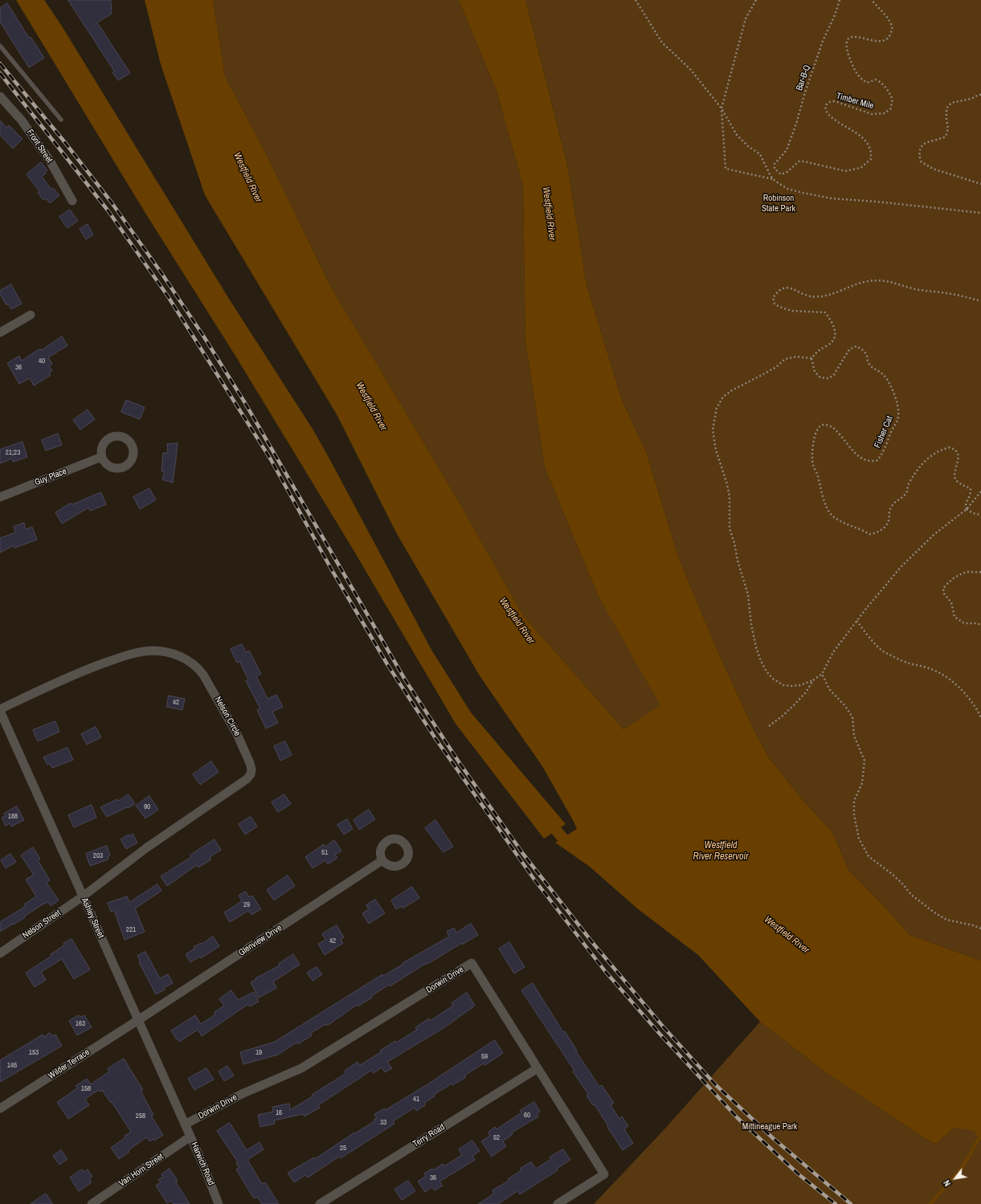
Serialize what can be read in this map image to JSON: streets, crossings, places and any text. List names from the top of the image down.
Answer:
{
  "streets": {
    "street": [
      "Front Street",
      "Guy Place",
      "Nelson Circle",
      "Ashley Street",
      "Nelson Street",
      "Glenview Drive",
      "Dorwin Drive",
      "Wilder Terrace",
      "Terry Road",
      "Harwich Road",
      "Van Horn Street"
    ],
    "path": ["Bar-B-Q", "Timber Mile", "Fisher Cat"]
  },
  "crossings": [
    ["Bar-B-Q", "Timber Mile"],
    ["Nelson Circle", "Ashley Street"],
    ["Nelson Circle", "Nelson Street"],
    ["Ashley Street", "Nelson Street"],
    ["Ashley Street", "Glenview Drive"],
    ["Ashley Street", "Dorwin Drive"],
    ["Ashley Street", "Wilder Terrace"],
    ["Ashley Street", "Harwich Road"],
    ["Glenview Drive", "Wilder Terrace"],
    ["Dorwin Drive", "Terry Road"],
    ["Dorwin Drive", "Harwich Road"],
    ["Harwich Road", "Van Horn Street"]
  ],
  "water": ["Westfield River", "Westfield River Reservoir"],
  "parks": ["Robinson State Park", "Mittineague Park"],
  "house_numbers": [
    "40",
    "36",
    "21;23",
    "42",
    "90",
    "188",
    "51",
    "203",
    "29",
    "221",
    "42",
    "163",
    "153",
    "19",
    "59",
    "145",
    "158",
    "41",
    "16",
    "60",
    "258",
    "33",
    "52",
    "25",
    "36"
  ],
  "north": "bottom left"
}
